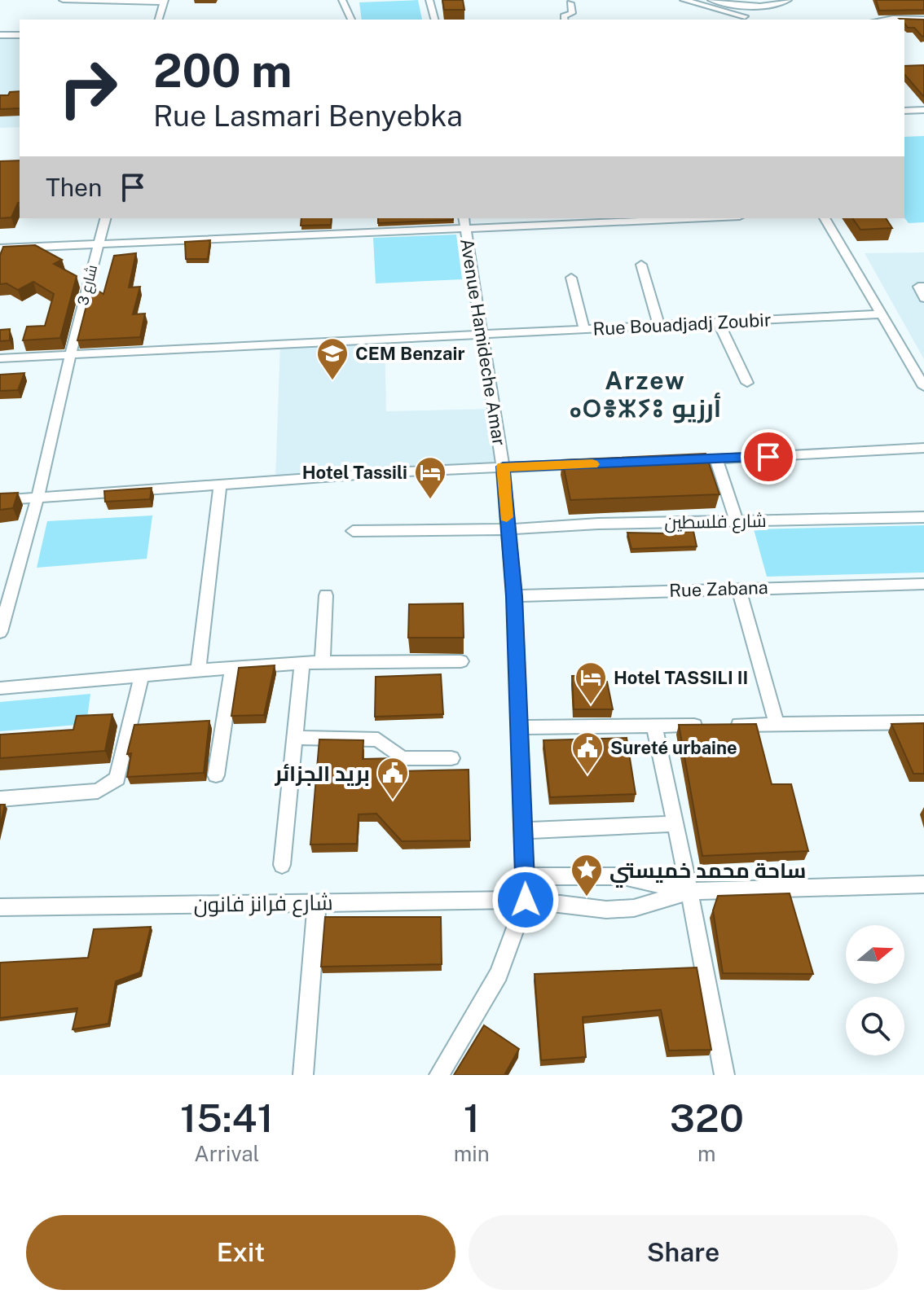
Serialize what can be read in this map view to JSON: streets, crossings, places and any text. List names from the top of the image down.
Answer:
{
  "streets": {
    "street": [
      "شارع 3",
      "Rue Bouadjadj Zoubir",
      "Avenue Hamideche Amar",
      "شارع فلسطين",
      "Rue Zabana",
      "شارع فرانز فانون"
    ]
  },
  "crossings": [
    ["شارع 3", "Rue Bouadjadj Zoubir"],
    ["Rue Bouadjadj Zoubir", "Avenue Hamideche Amar"],
    ["Avenue Hamideche Amar", "شارع فلسطين"],
    ["Avenue Hamideche Amar", "Rue Zabana"],
    ["Avenue Hamideche Amar", "شارع فرانز فانون"]
  ],
  "districts": ["Arzew ⴰⵔⴻⵣⵢⵓ أرزيو"],
  "places": {
    "school or university": ["CEM Benzair"],
    "hotel": ["Hotel Tassili", "Hotel TASSILI II"],
    "public building": ["Sureté urbaine", "بريد الجزائر"],
    "place": ["ساحة محمد خميستي"]
  },
  "north": "right",
  "page": {
    "turn": ["200 m", "Rue Lasmari Benyebka"],
    "then": "Then",
    "eta": [
      "15:41",
      "Arrival",
      "1",
      "min",
      "320",
      "m"
    ],
    "buttons": ["Exit", "Share"]
  }
}
